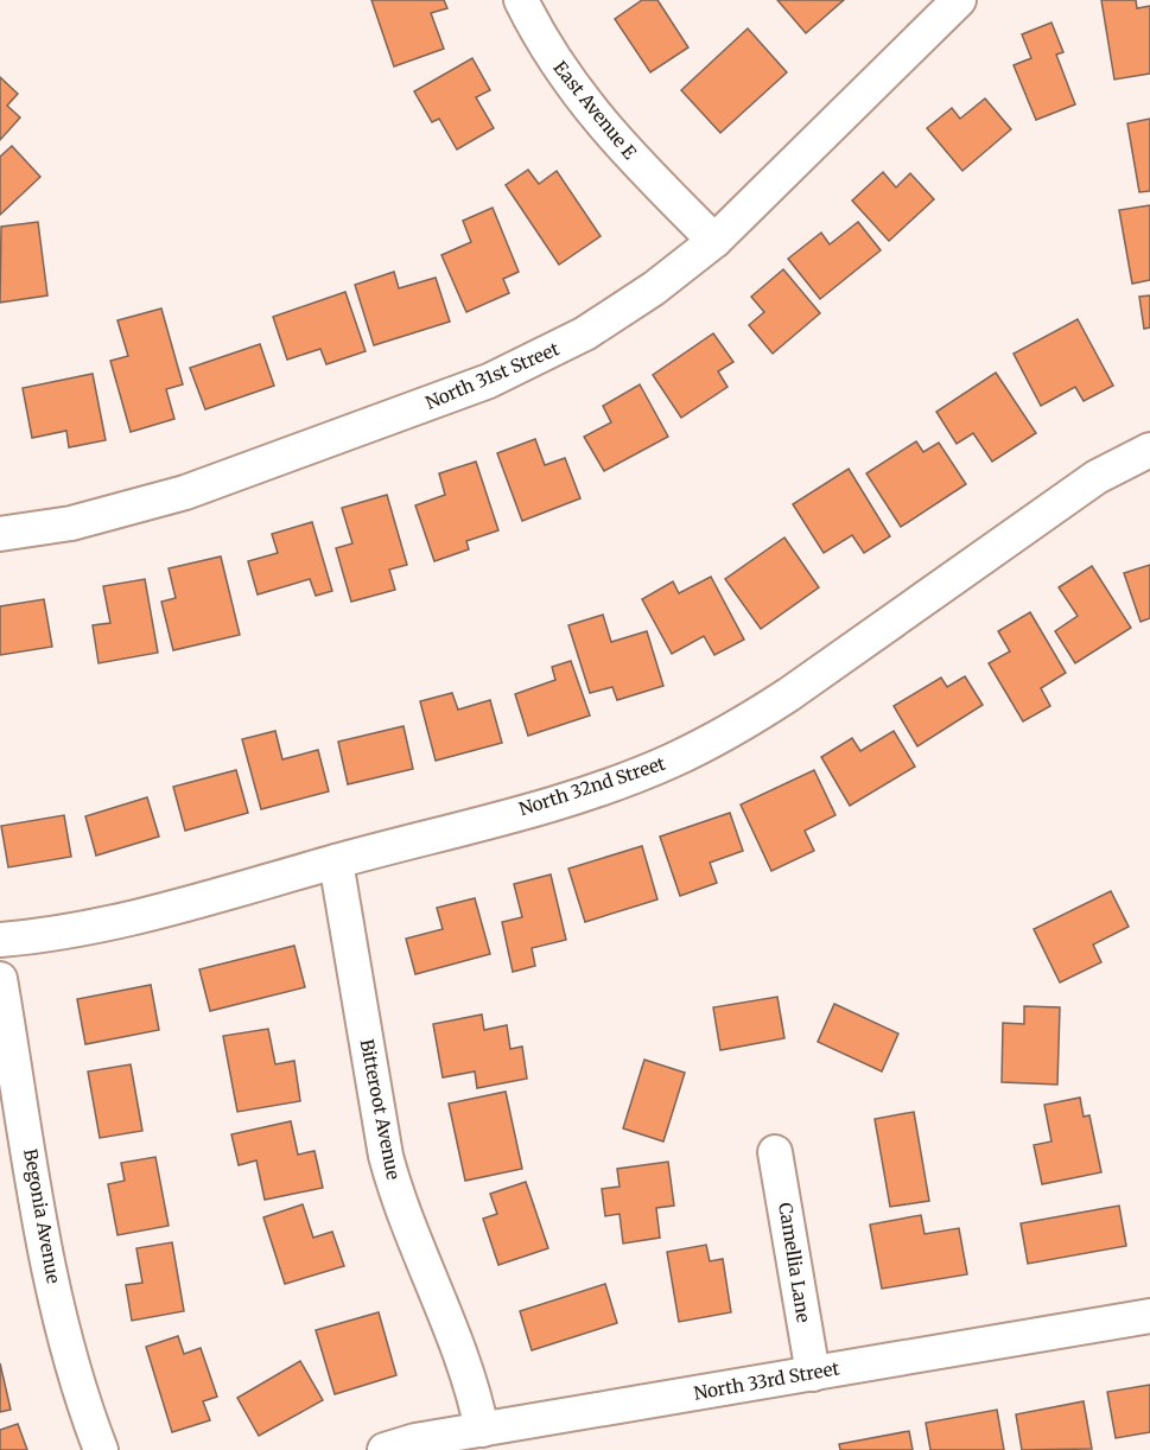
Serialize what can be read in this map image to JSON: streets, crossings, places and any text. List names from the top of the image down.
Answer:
{
  "streets": {
    "street": [
      "East Avenue E",
      "North 31st Street",
      "North 32nd Street",
      "Bitteroot Avenue",
      "Begonia Avenue",
      "Camellia Lane",
      "North 33rd Street"
    ]
  },
  "crossings": [
    ["East Avenue E", "North 31st Street"],
    ["North 32nd Street", "Bitteroot Avenue"],
    ["Bitteroot Avenue", "North 33rd Street"],
    ["Camellia Lane", "North 33rd Street"]
  ]
}
